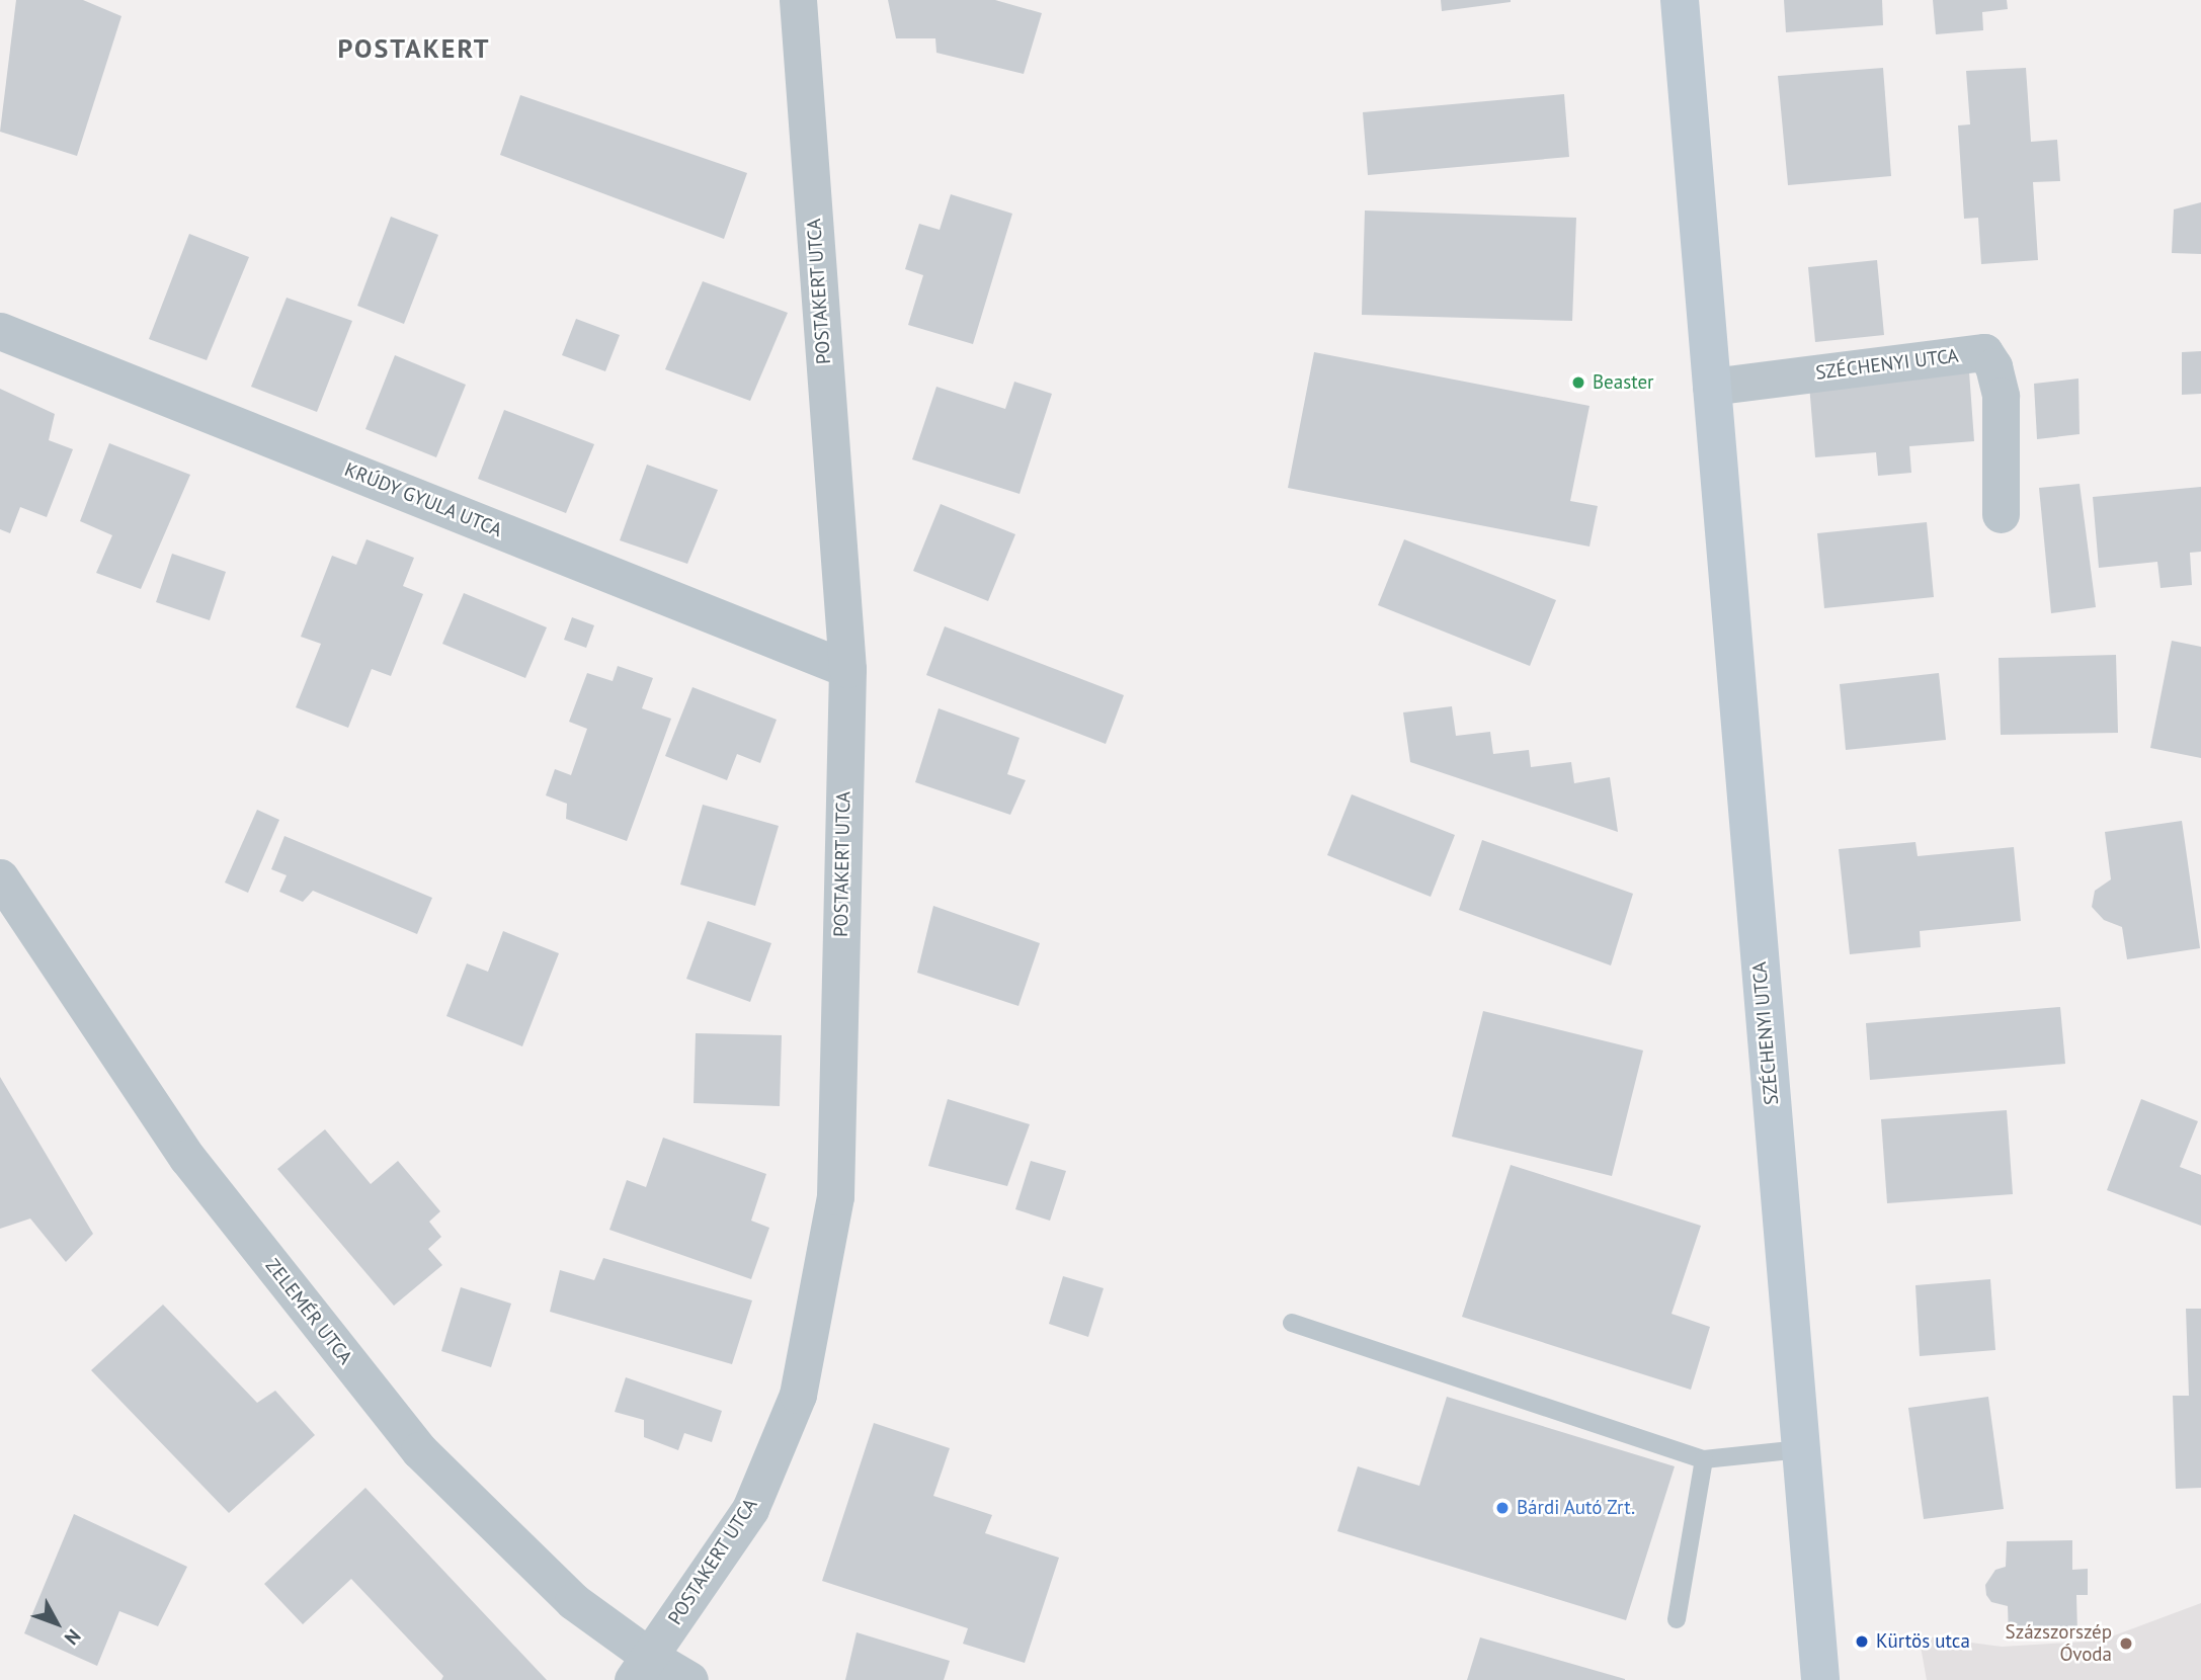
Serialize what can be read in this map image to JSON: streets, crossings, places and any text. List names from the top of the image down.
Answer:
{
  "streets": {
    "street": [
      "POSTAKERT UTCA",
      "SZÉCHENYI UTCA",
      "KRÚDY GYULA UTCA",
      "ZELEMÉR UTCA"
    ]
  },
  "crossings": [
    ["POSTAKERT UTCA", "KRÚDY GYULA UTCA"],
    ["POSTAKERT UTCA", "ZELEMÉR UTCA"]
  ],
  "districts": ["POSTAKERT"],
  "places": [
    "Beaster",
    "Bárdi Autó Zrt.",
    "Kürtös utca",
    "Százszorszép Óvoda"
  ],
  "north": "bottom right"
}
